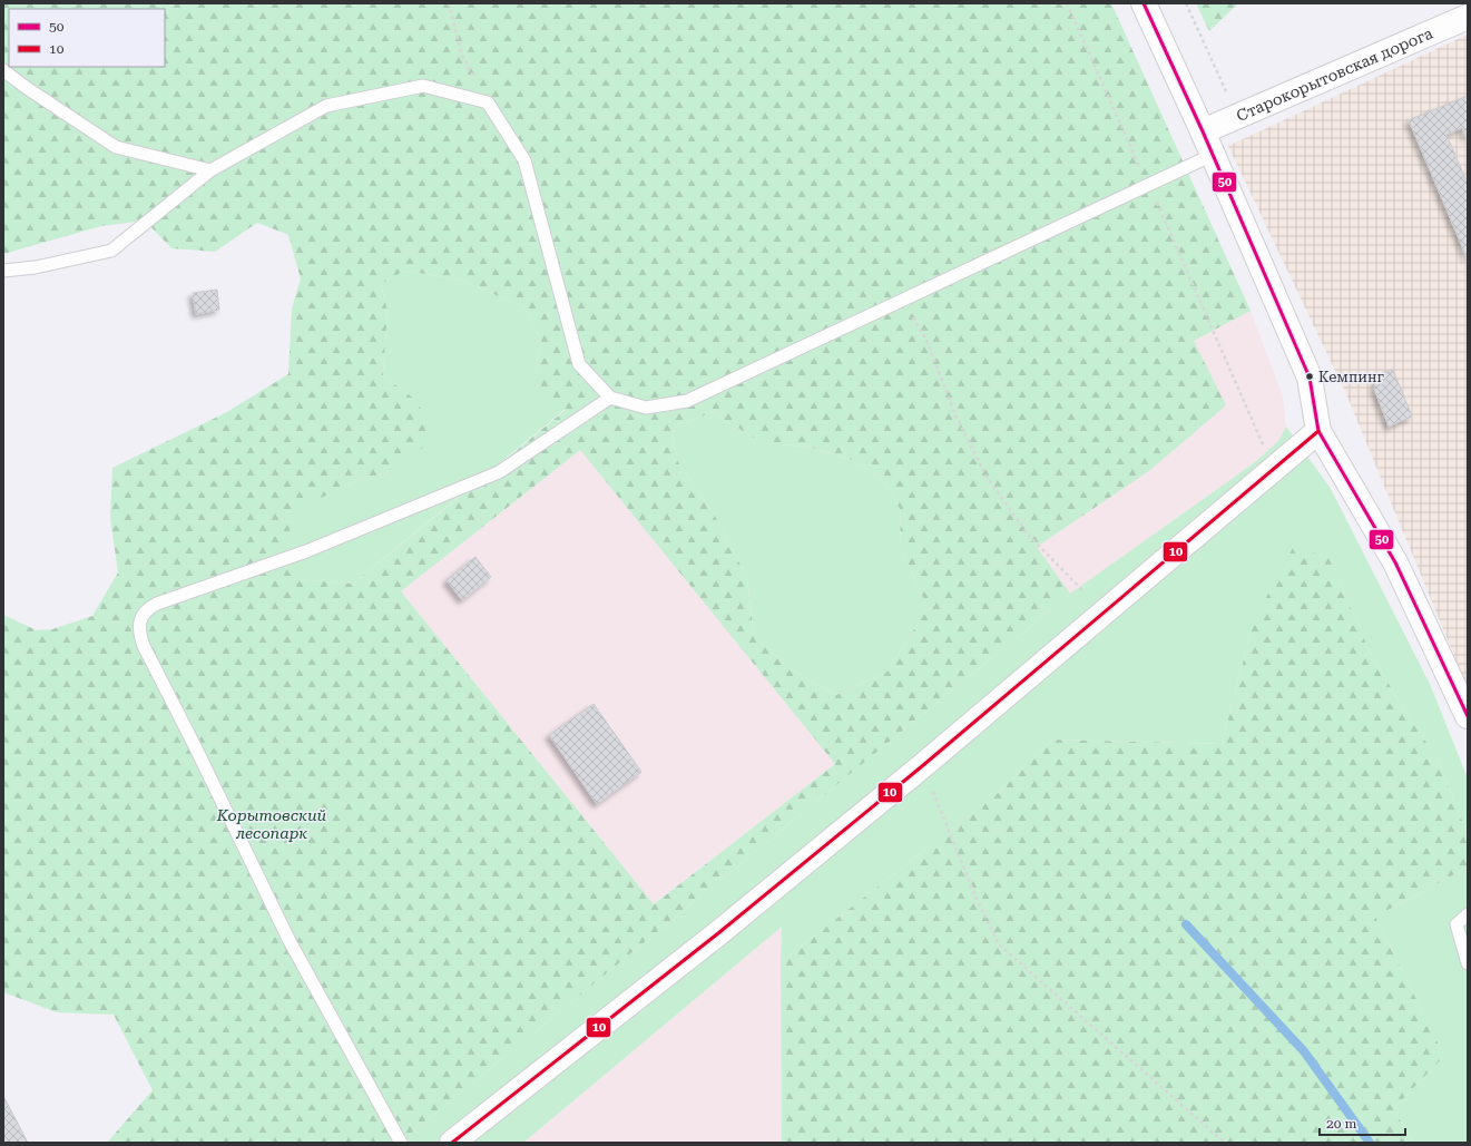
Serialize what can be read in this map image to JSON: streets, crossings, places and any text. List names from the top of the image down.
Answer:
{
  "streets": {
    "street": ["Старокорытовская дорога"]
  },
  "parks": ["Корытовский лесопарк"],
  "places": ["Кемпинг"],
  "lines": ["transit line 50", "transit line 10"],
  "legend": ["50", "10"],
  "scale_bar": "20 m"
}
